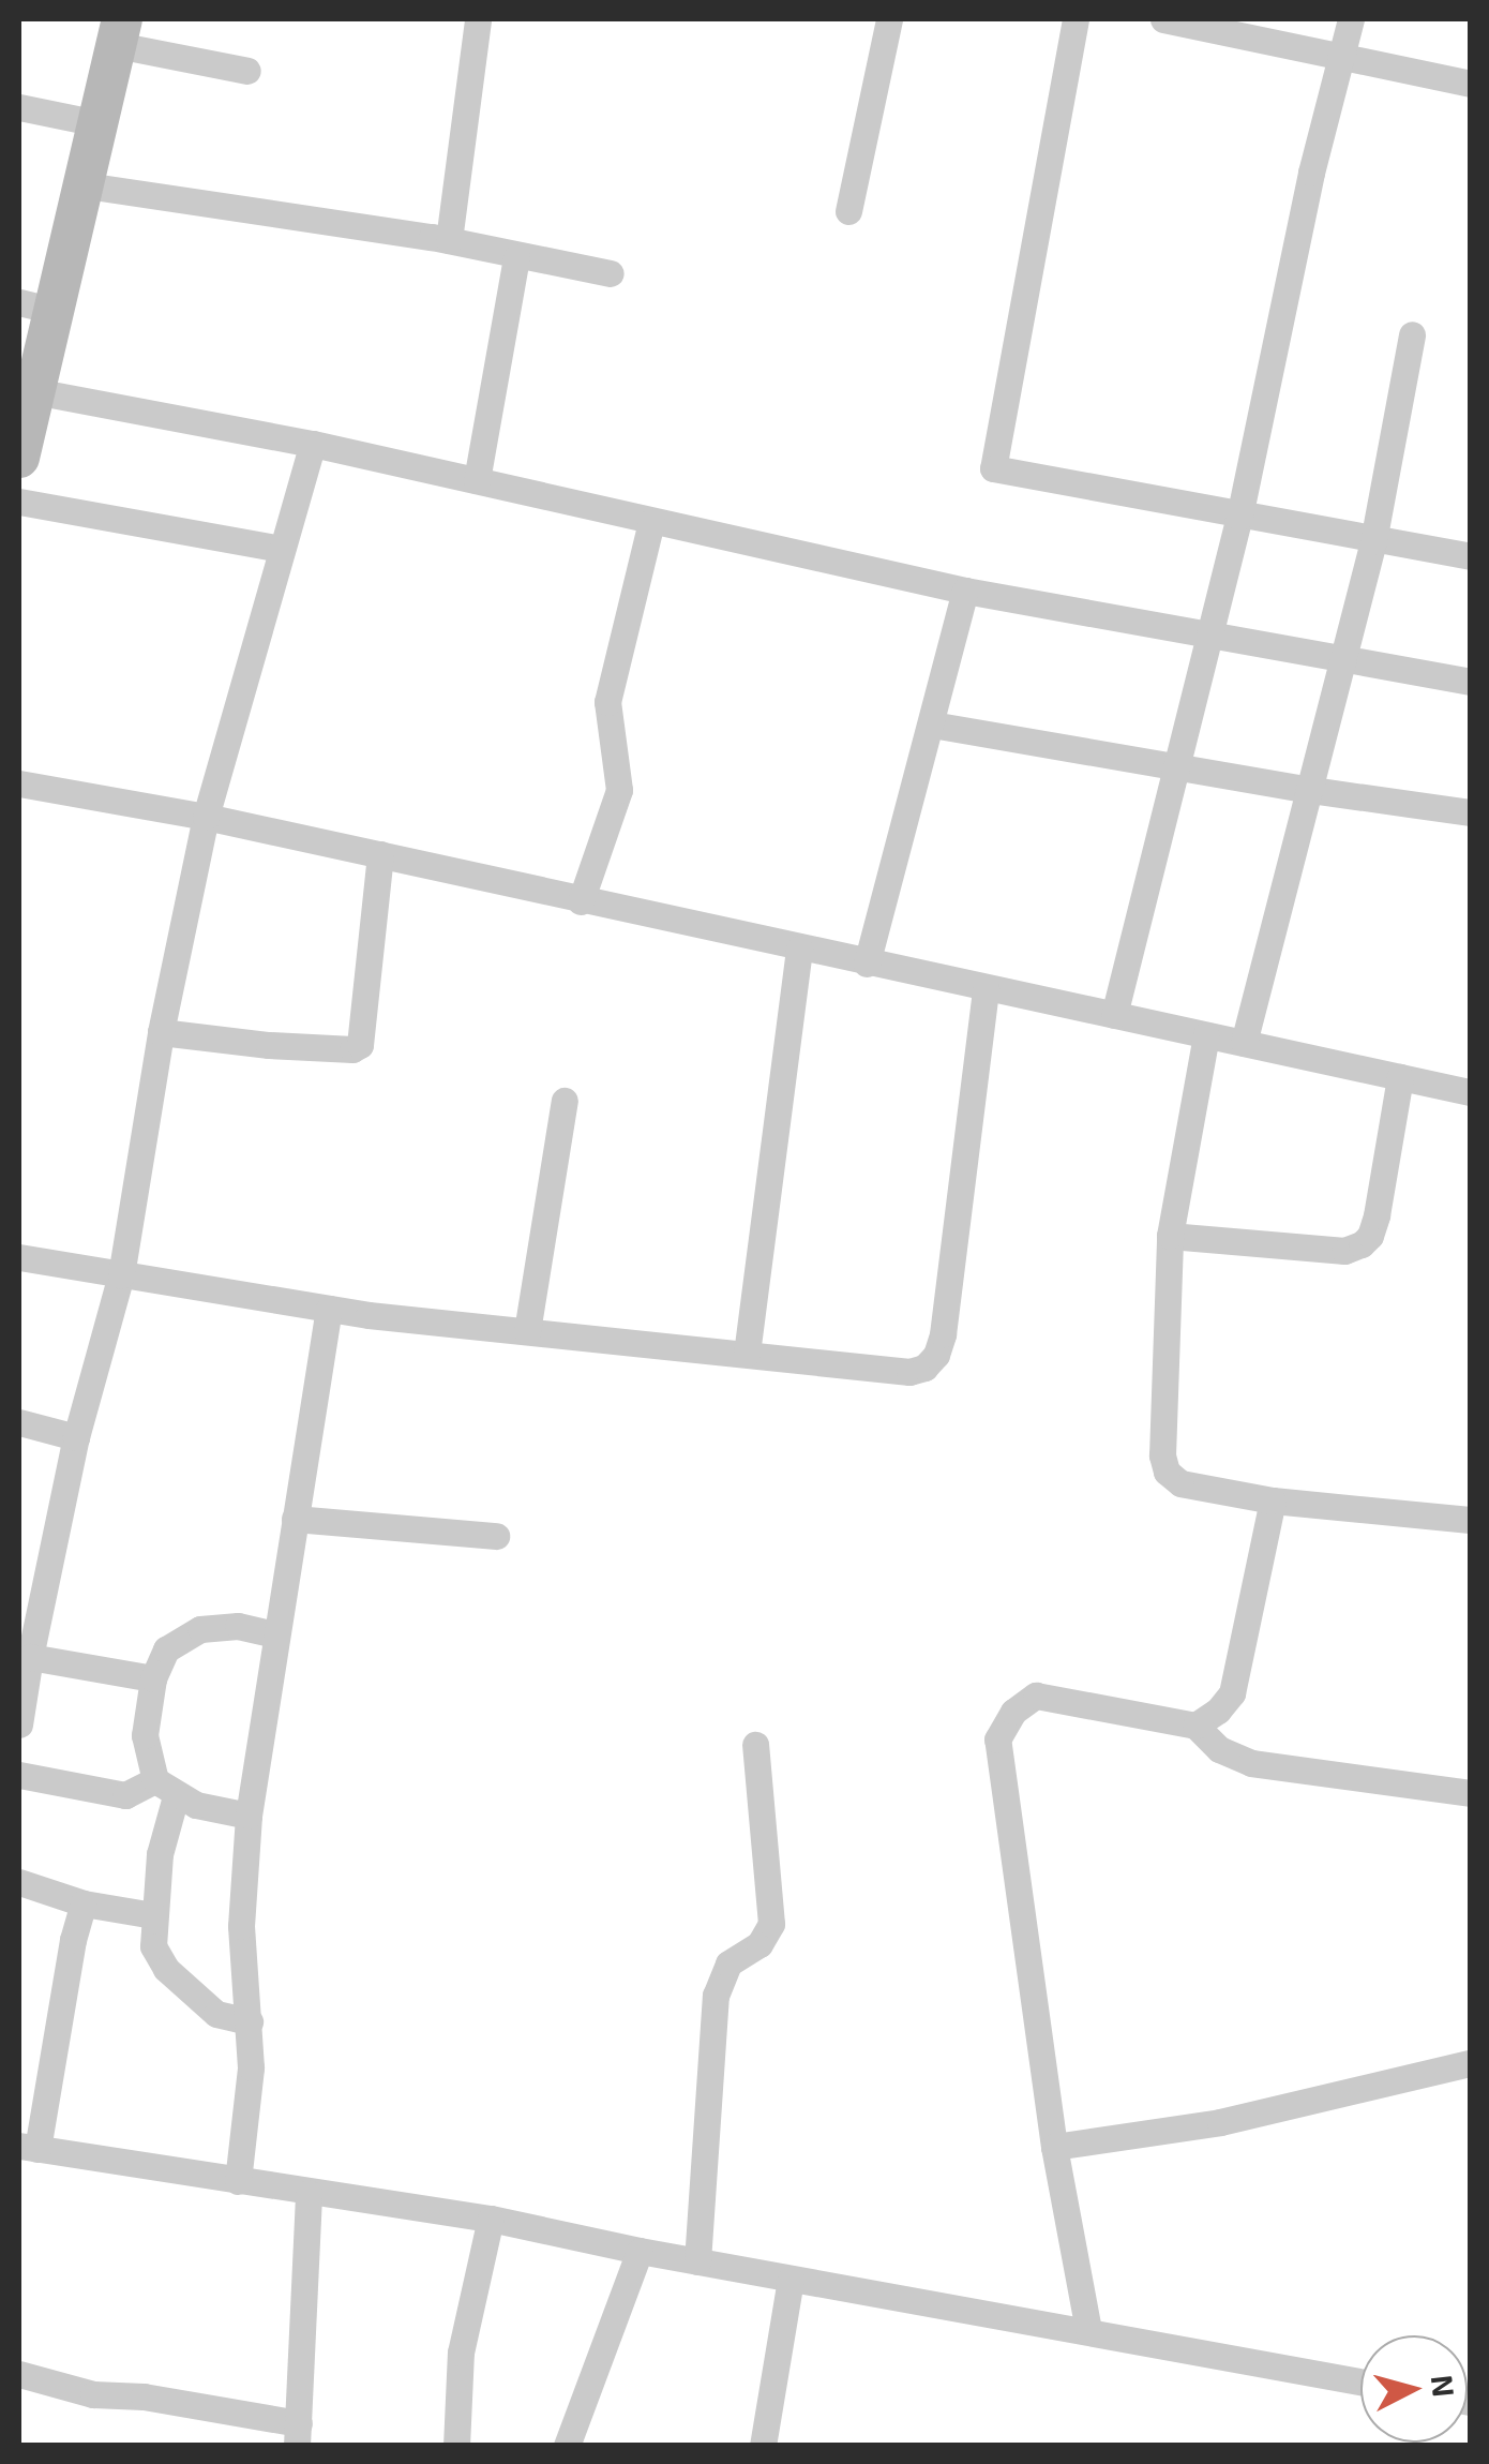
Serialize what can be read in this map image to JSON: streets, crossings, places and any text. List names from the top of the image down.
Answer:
{
  "north": "right"
}
